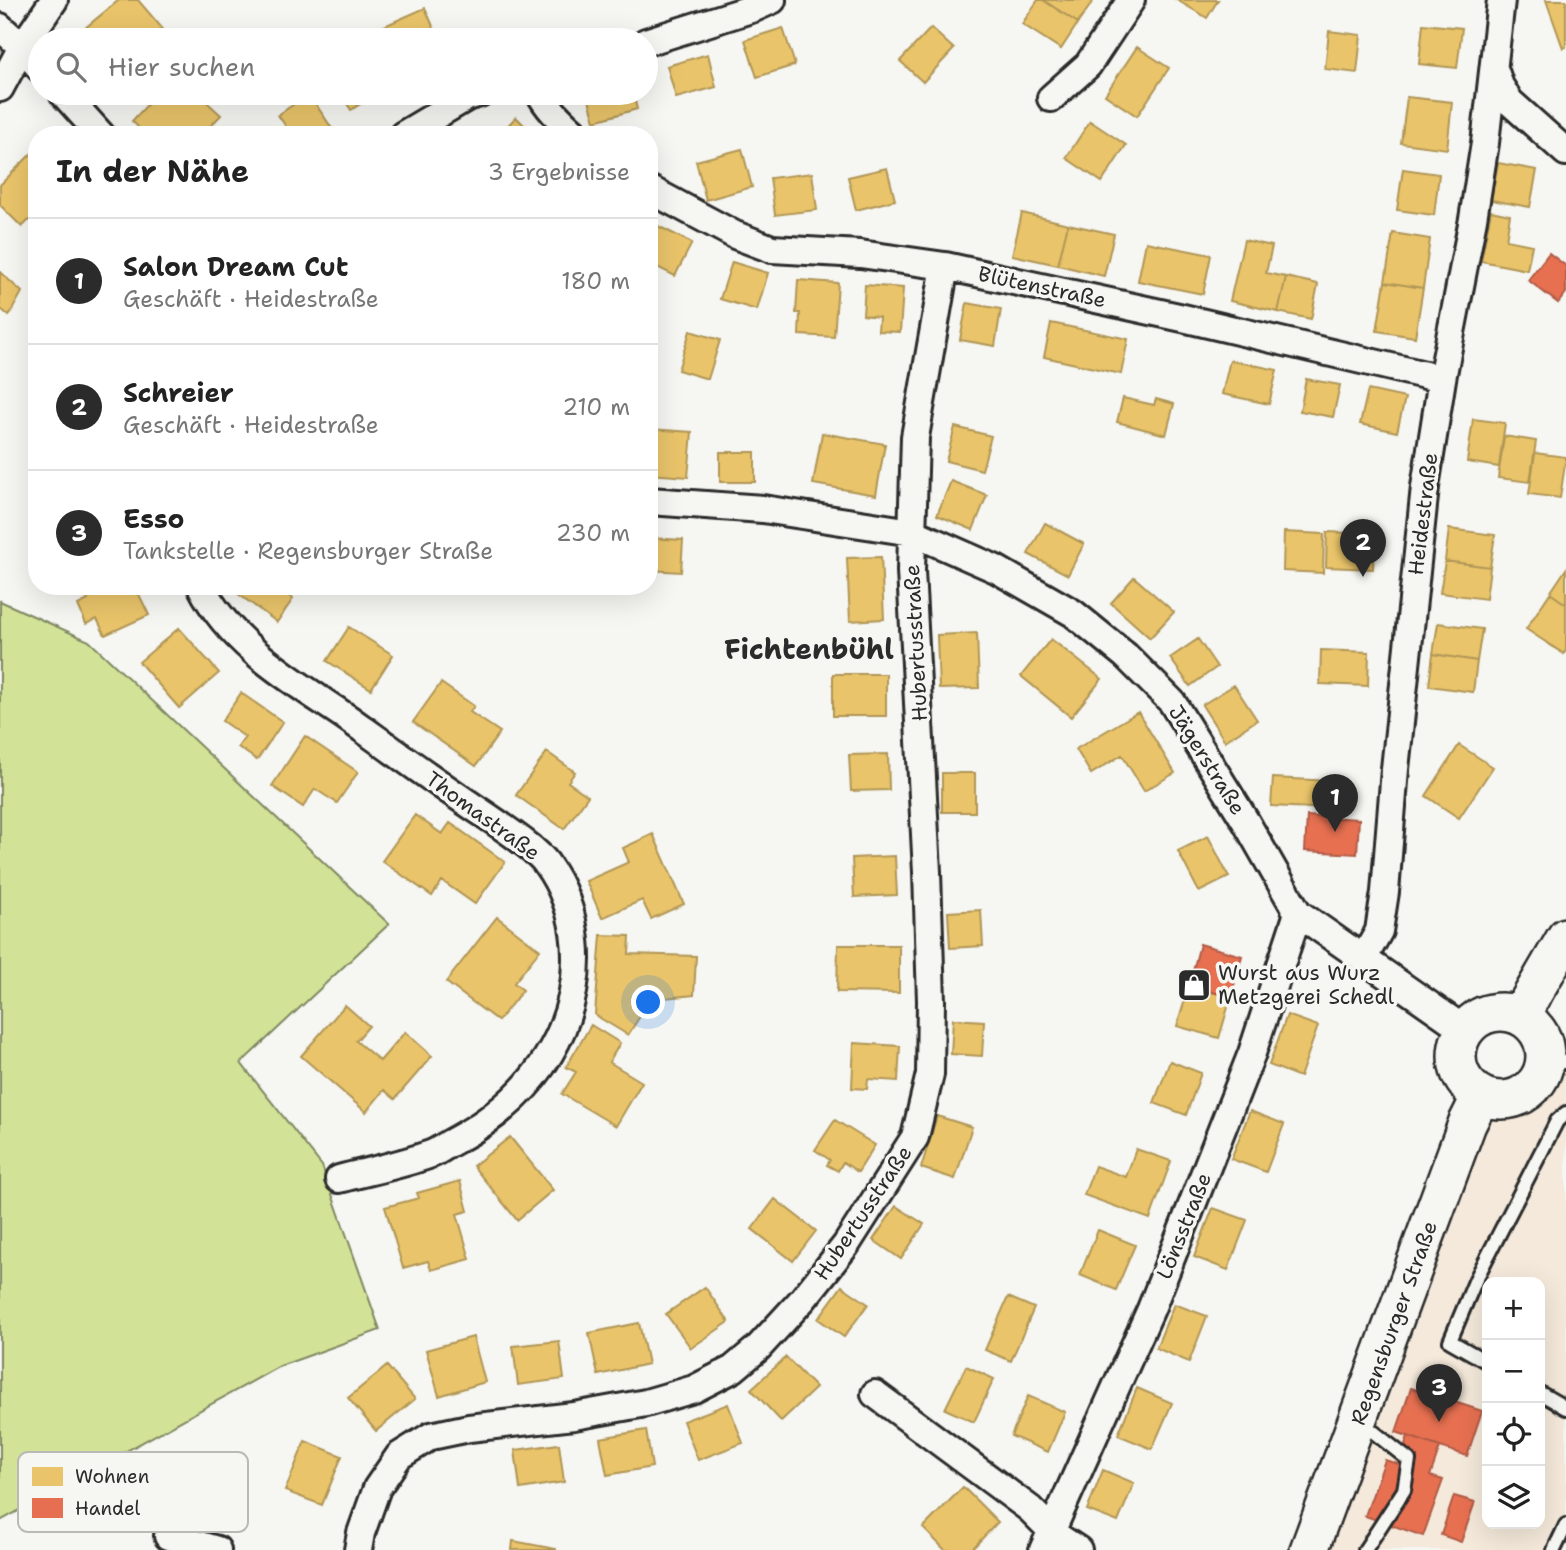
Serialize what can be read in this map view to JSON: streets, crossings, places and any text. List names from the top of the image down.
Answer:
{
  "streets": {
    "main road": ["Regensburger Straße"],
    "street": [
      "Blütenstraße",
      "Heidestraße",
      "Hubertusstraße",
      "Jägerstraße",
      "Thomastraße",
      "Lönsstraße"
    ]
  },
  "crossings": [
    ["Blütenstraße", "Heidestraße"],
    ["Heidestraße", "Jägerstraße"],
    ["Hubertusstraße", "Jägerstraße"],
    ["Jägerstraße", "Lönsstraße"],
    ["Jägerstraße", "Regensburger Straße"]
  ],
  "districts": ["Fichtenbühl"],
  "places": {
    "shop": ["Wurst aus Wurz Metzgerei Schedl"]
  },
  "legend": ["Wohnen", "Handel"],
  "page": {
    "search": "Hier suchen",
    "heading": ["In der Nähe", "3 Ergebnisse"],
    "list": [
      {
        "mark": "1",
        "name": "Salon Dream Cut",
        "note": "Geschäft · Heidestraße",
        "value": "180 m"
      },
      {
        "mark": "2",
        "name": "Schreier",
        "note": "Geschäft · Heidestraße",
        "value": "210 m"
      },
      {
        "mark": "3",
        "name": "Esso",
        "note": "Tankstelle · Regensburger Straße",
        "value": "230 m"
      }
    ],
    "pins": ["2", "1", "3"],
    "map_buttons": ["+", "−"]
  }
}
